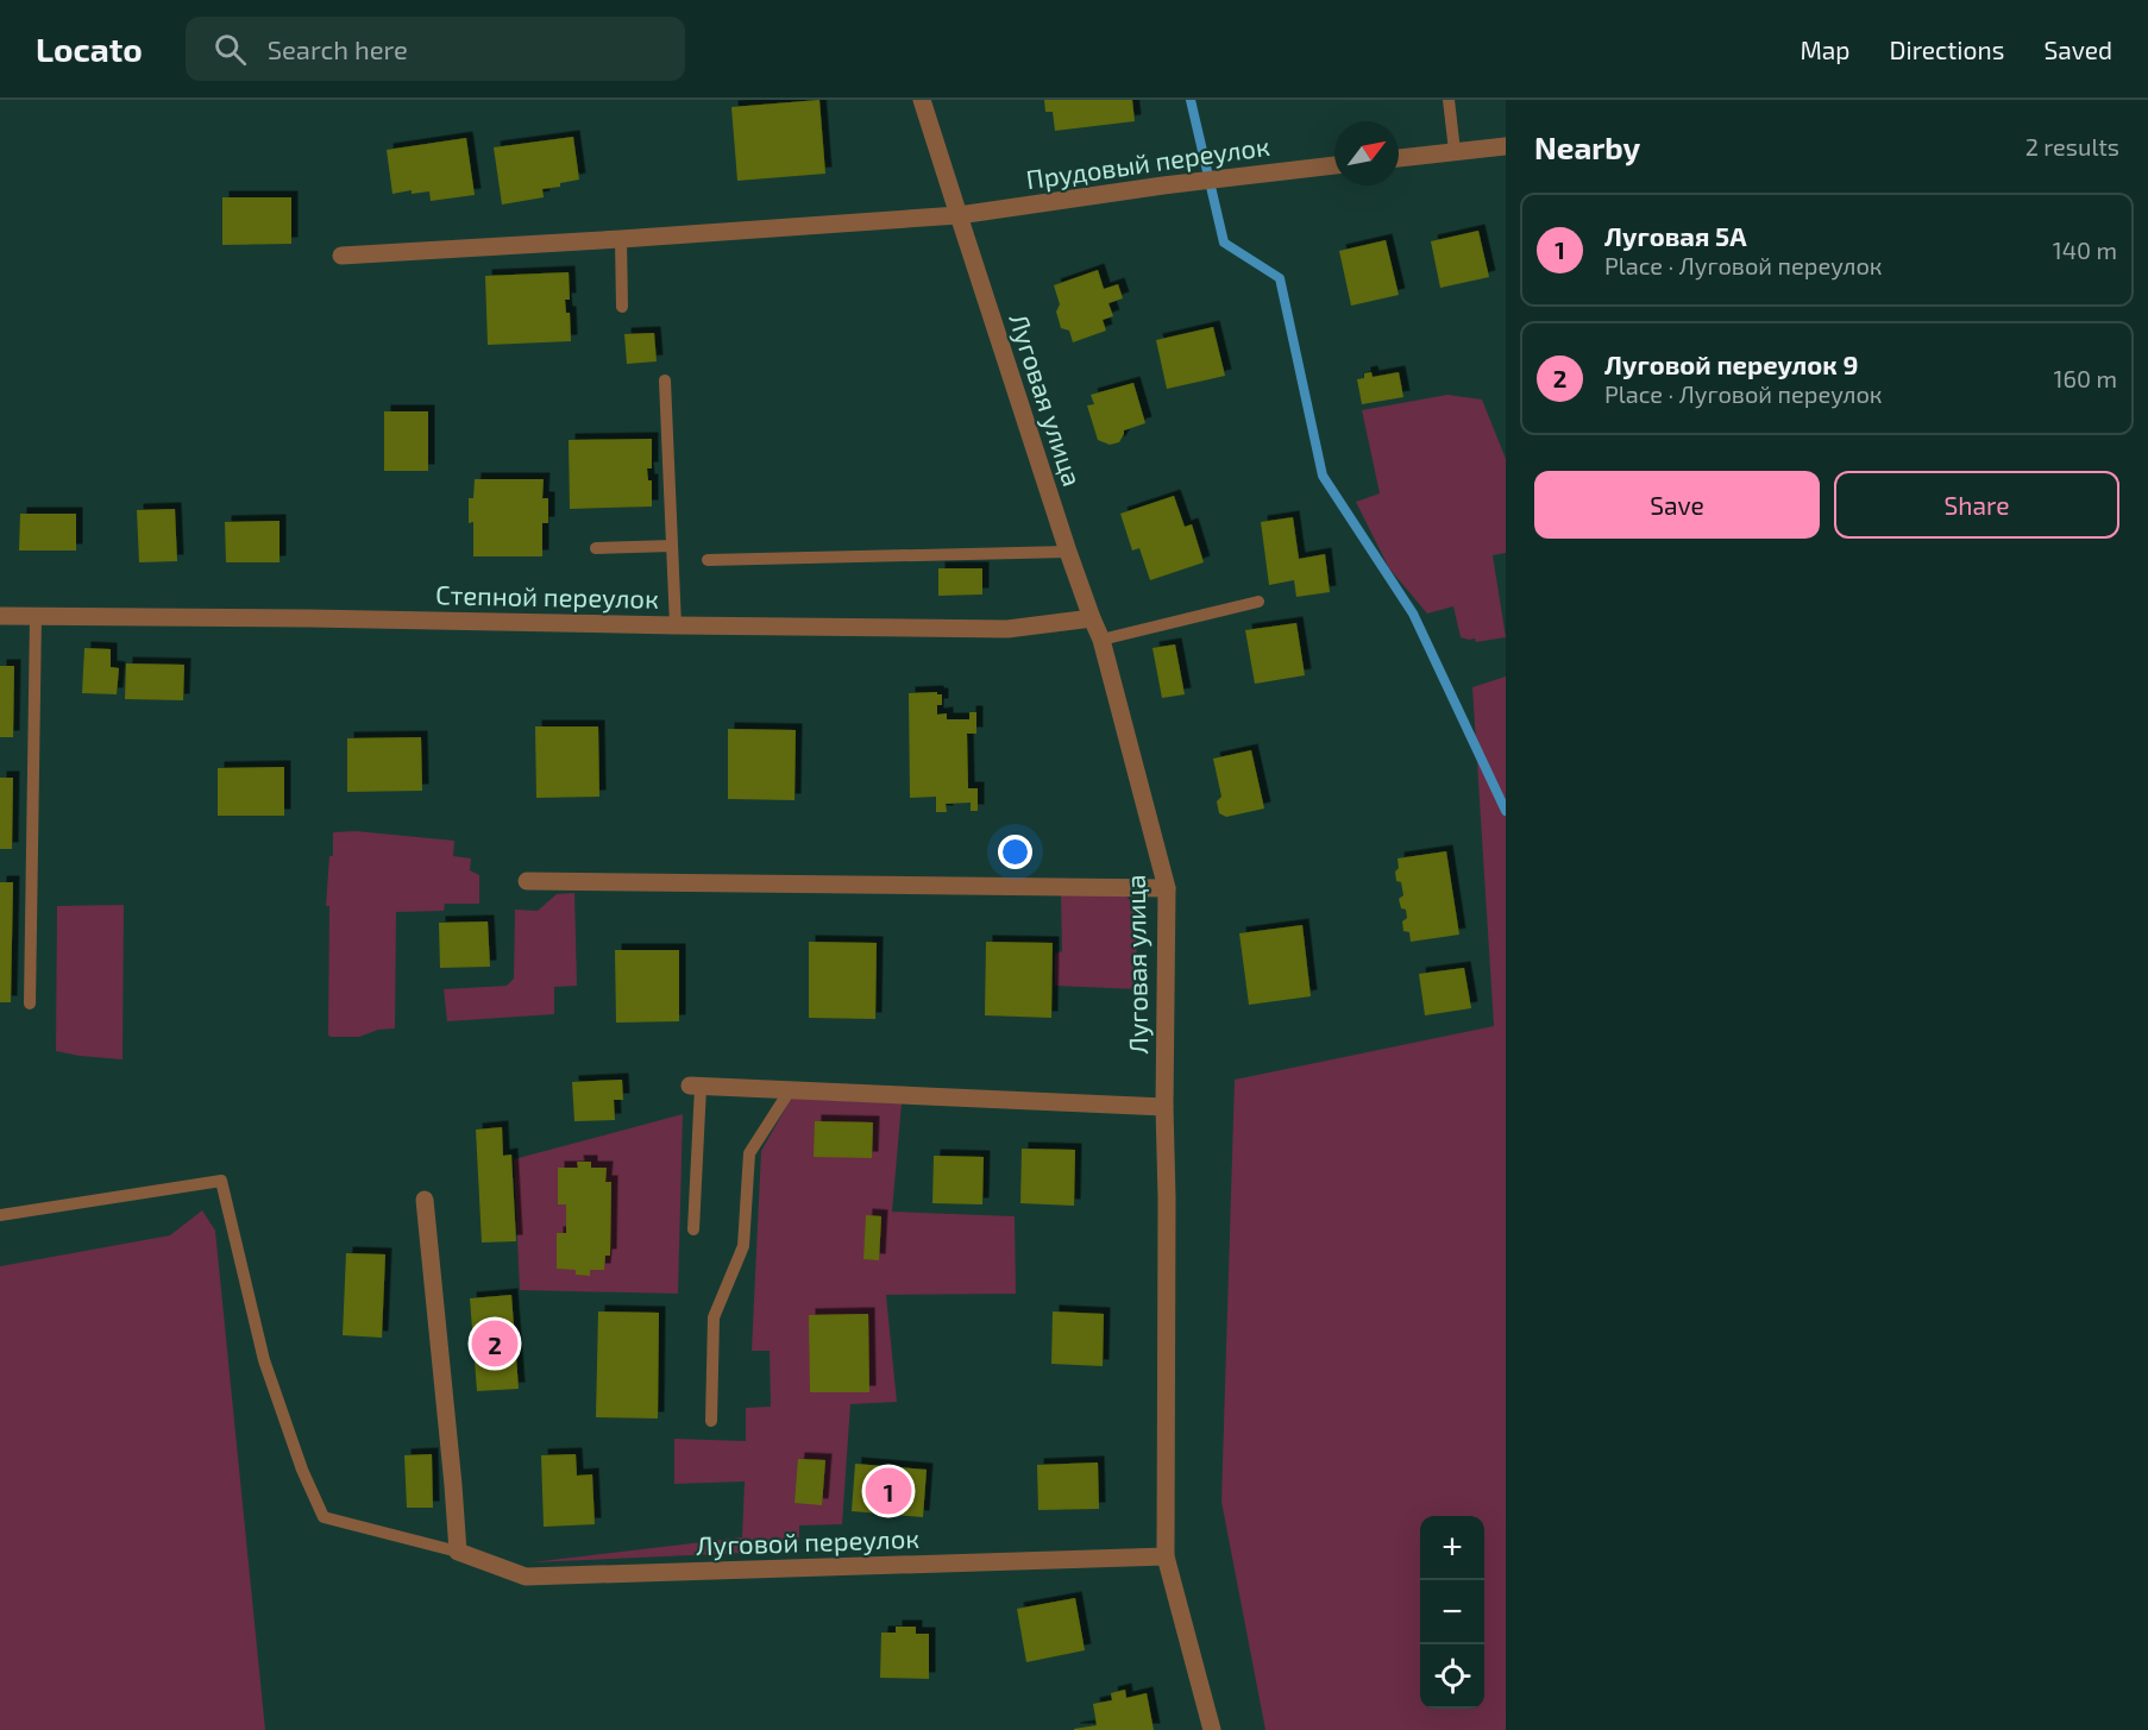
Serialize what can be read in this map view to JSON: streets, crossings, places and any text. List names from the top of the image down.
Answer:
{
  "streets": {
    "street": [
      "Прудовый переулок",
      "Луговая улица",
      "Степной переулок",
      "Луговой переулок"
    ]
  },
  "crossings": [
    ["Прудовый переулок", "Луговая улица"],
    ["Луговая улица", "Степной переулок"],
    ["Луговая улица", "Луговой переулок"]
  ],
  "north": "top right",
  "page": {
    "header": "Locato",
    "search": "Search here",
    "nav": ["Map", "Directions", "Saved"],
    "heading": ["Nearby", "2 results"],
    "list": [
      {
        "mark": "1",
        "name": "Луговая 5А",
        "note": "Place · Луговой переулок",
        "value": "140 m"
      },
      {
        "mark": "2",
        "name": "Луговой переулок 9",
        "note": "Place · Луговой переулок",
        "value": "160 m"
      }
    ],
    "buttons": ["Save", "Share"],
    "pins": ["2", "1"],
    "map_buttons": ["+", "−"]
  }
}
